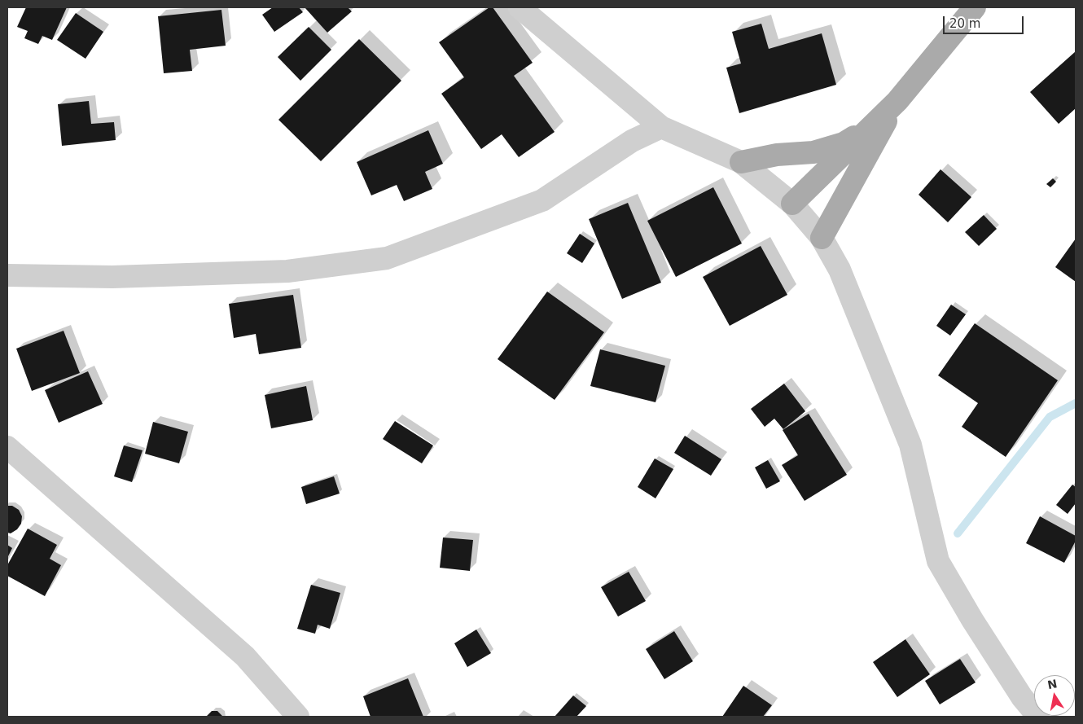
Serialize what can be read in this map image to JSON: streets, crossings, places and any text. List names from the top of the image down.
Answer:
{
  "scale_bar": "20 m",
  "north": "top"
}
